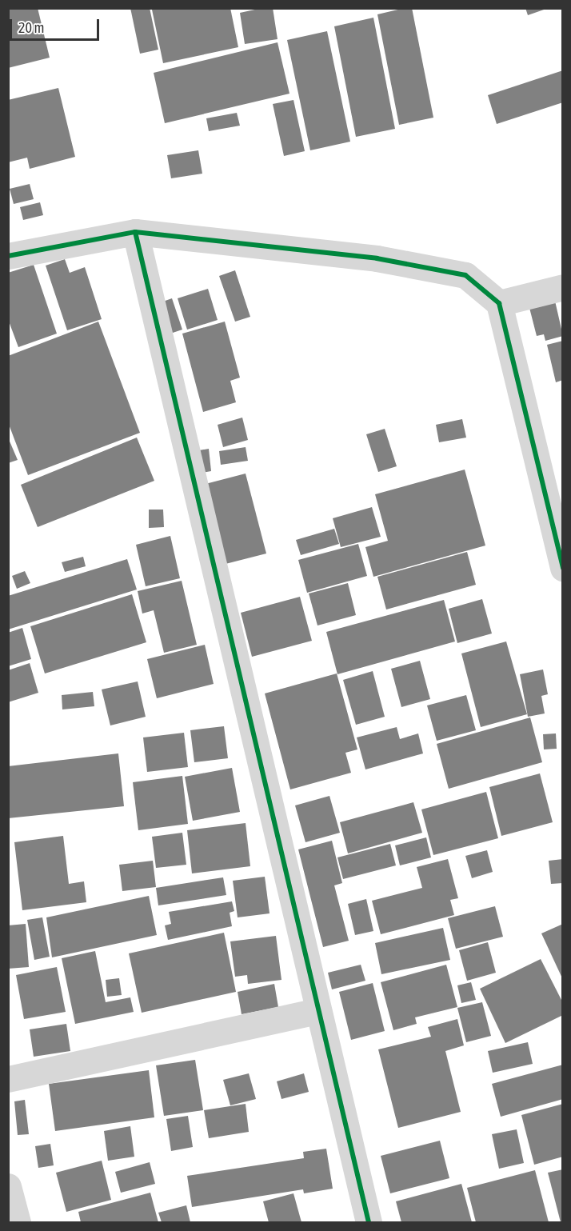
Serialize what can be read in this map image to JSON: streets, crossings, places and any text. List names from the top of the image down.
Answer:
{
  "scale_bar": "20 m"
}
